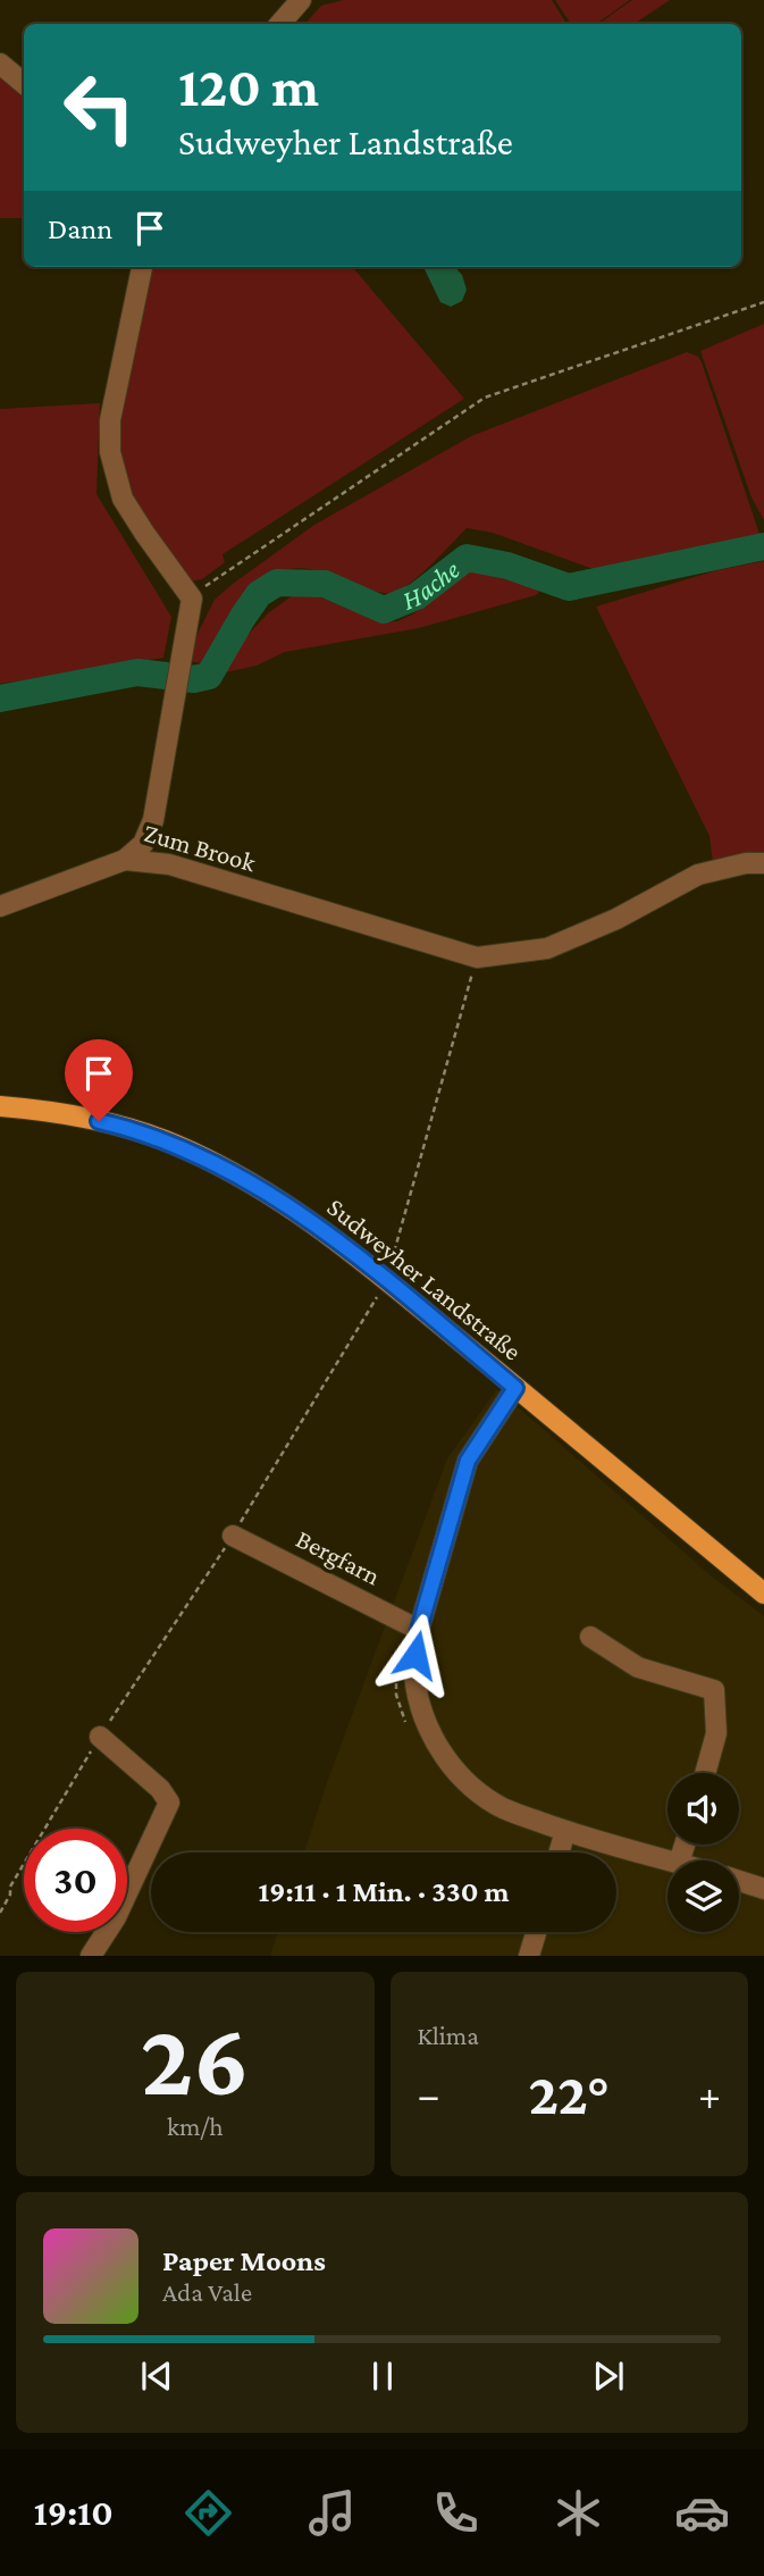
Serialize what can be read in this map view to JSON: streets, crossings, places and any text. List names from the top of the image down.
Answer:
{
  "streets": {
    "main road": ["Sudweyher Landstraße"],
    "street": ["Zum Brook", "Bergfarn"]
  },
  "water": ["Hache"],
  "page": {
    "turn": ["120 m", "Sudweyher Landstraße"],
    "then": "Dann",
    "limit": "30",
    "trip": "19:11 · 1 Min. · 330 m",
    "tile": [
      ["26", "km/h"],
      "Klima"
    ],
    "heat": ["−", "22°", "+"],
    "song": ["Paper Moons", "Ada Vale"],
    "tabs": "19:10"
  }
}
